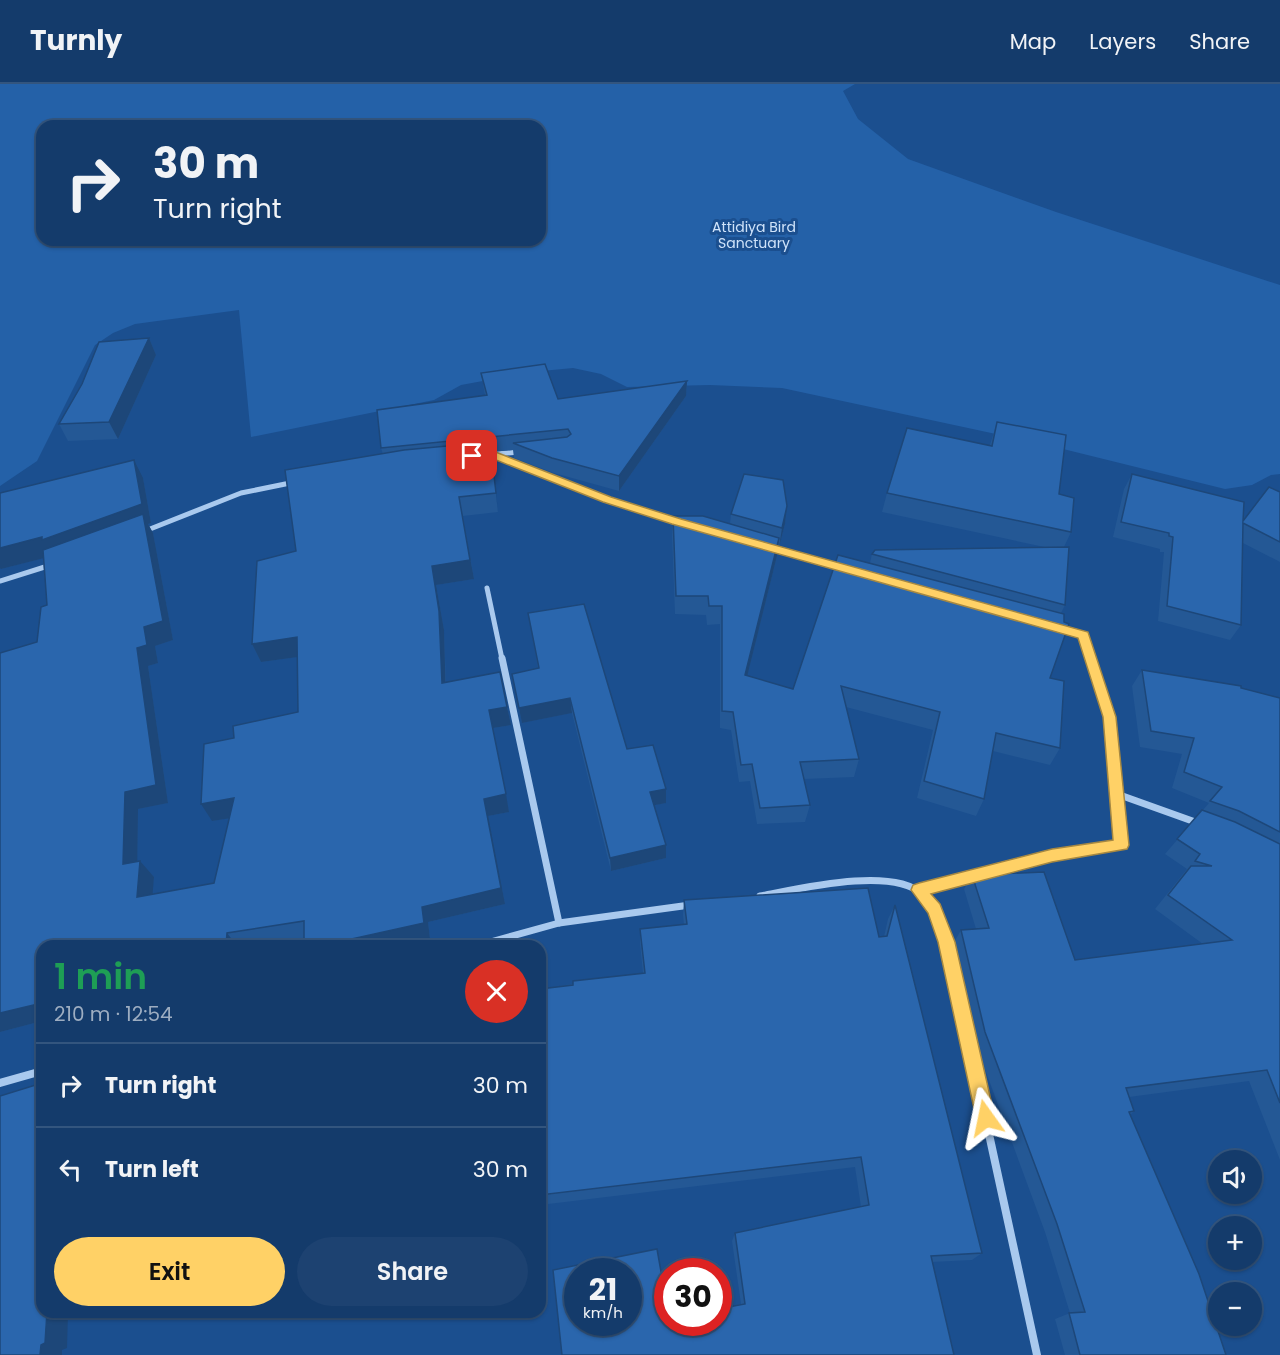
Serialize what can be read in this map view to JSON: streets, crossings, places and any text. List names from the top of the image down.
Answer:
{
  "parks": ["Attidiya Bird Sanctuary"],
  "page": {
    "header": "Turnly",
    "nav": ["Map", "Layers", "Share"],
    "turn": ["30 m", "Turn right"],
    "heading": ["1 min", "210 m · 12:54"],
    "list": [
      {
        "name": "Turn right",
        "value": "30 m"
      },
      {
        "name": "Turn left",
        "value": "30 m"
      }
    ],
    "map_buttons": ["+", "−"],
    "buttons": ["Exit", "Share"],
    "speed": "21 km/h",
    "limit": "30"
  }
}
